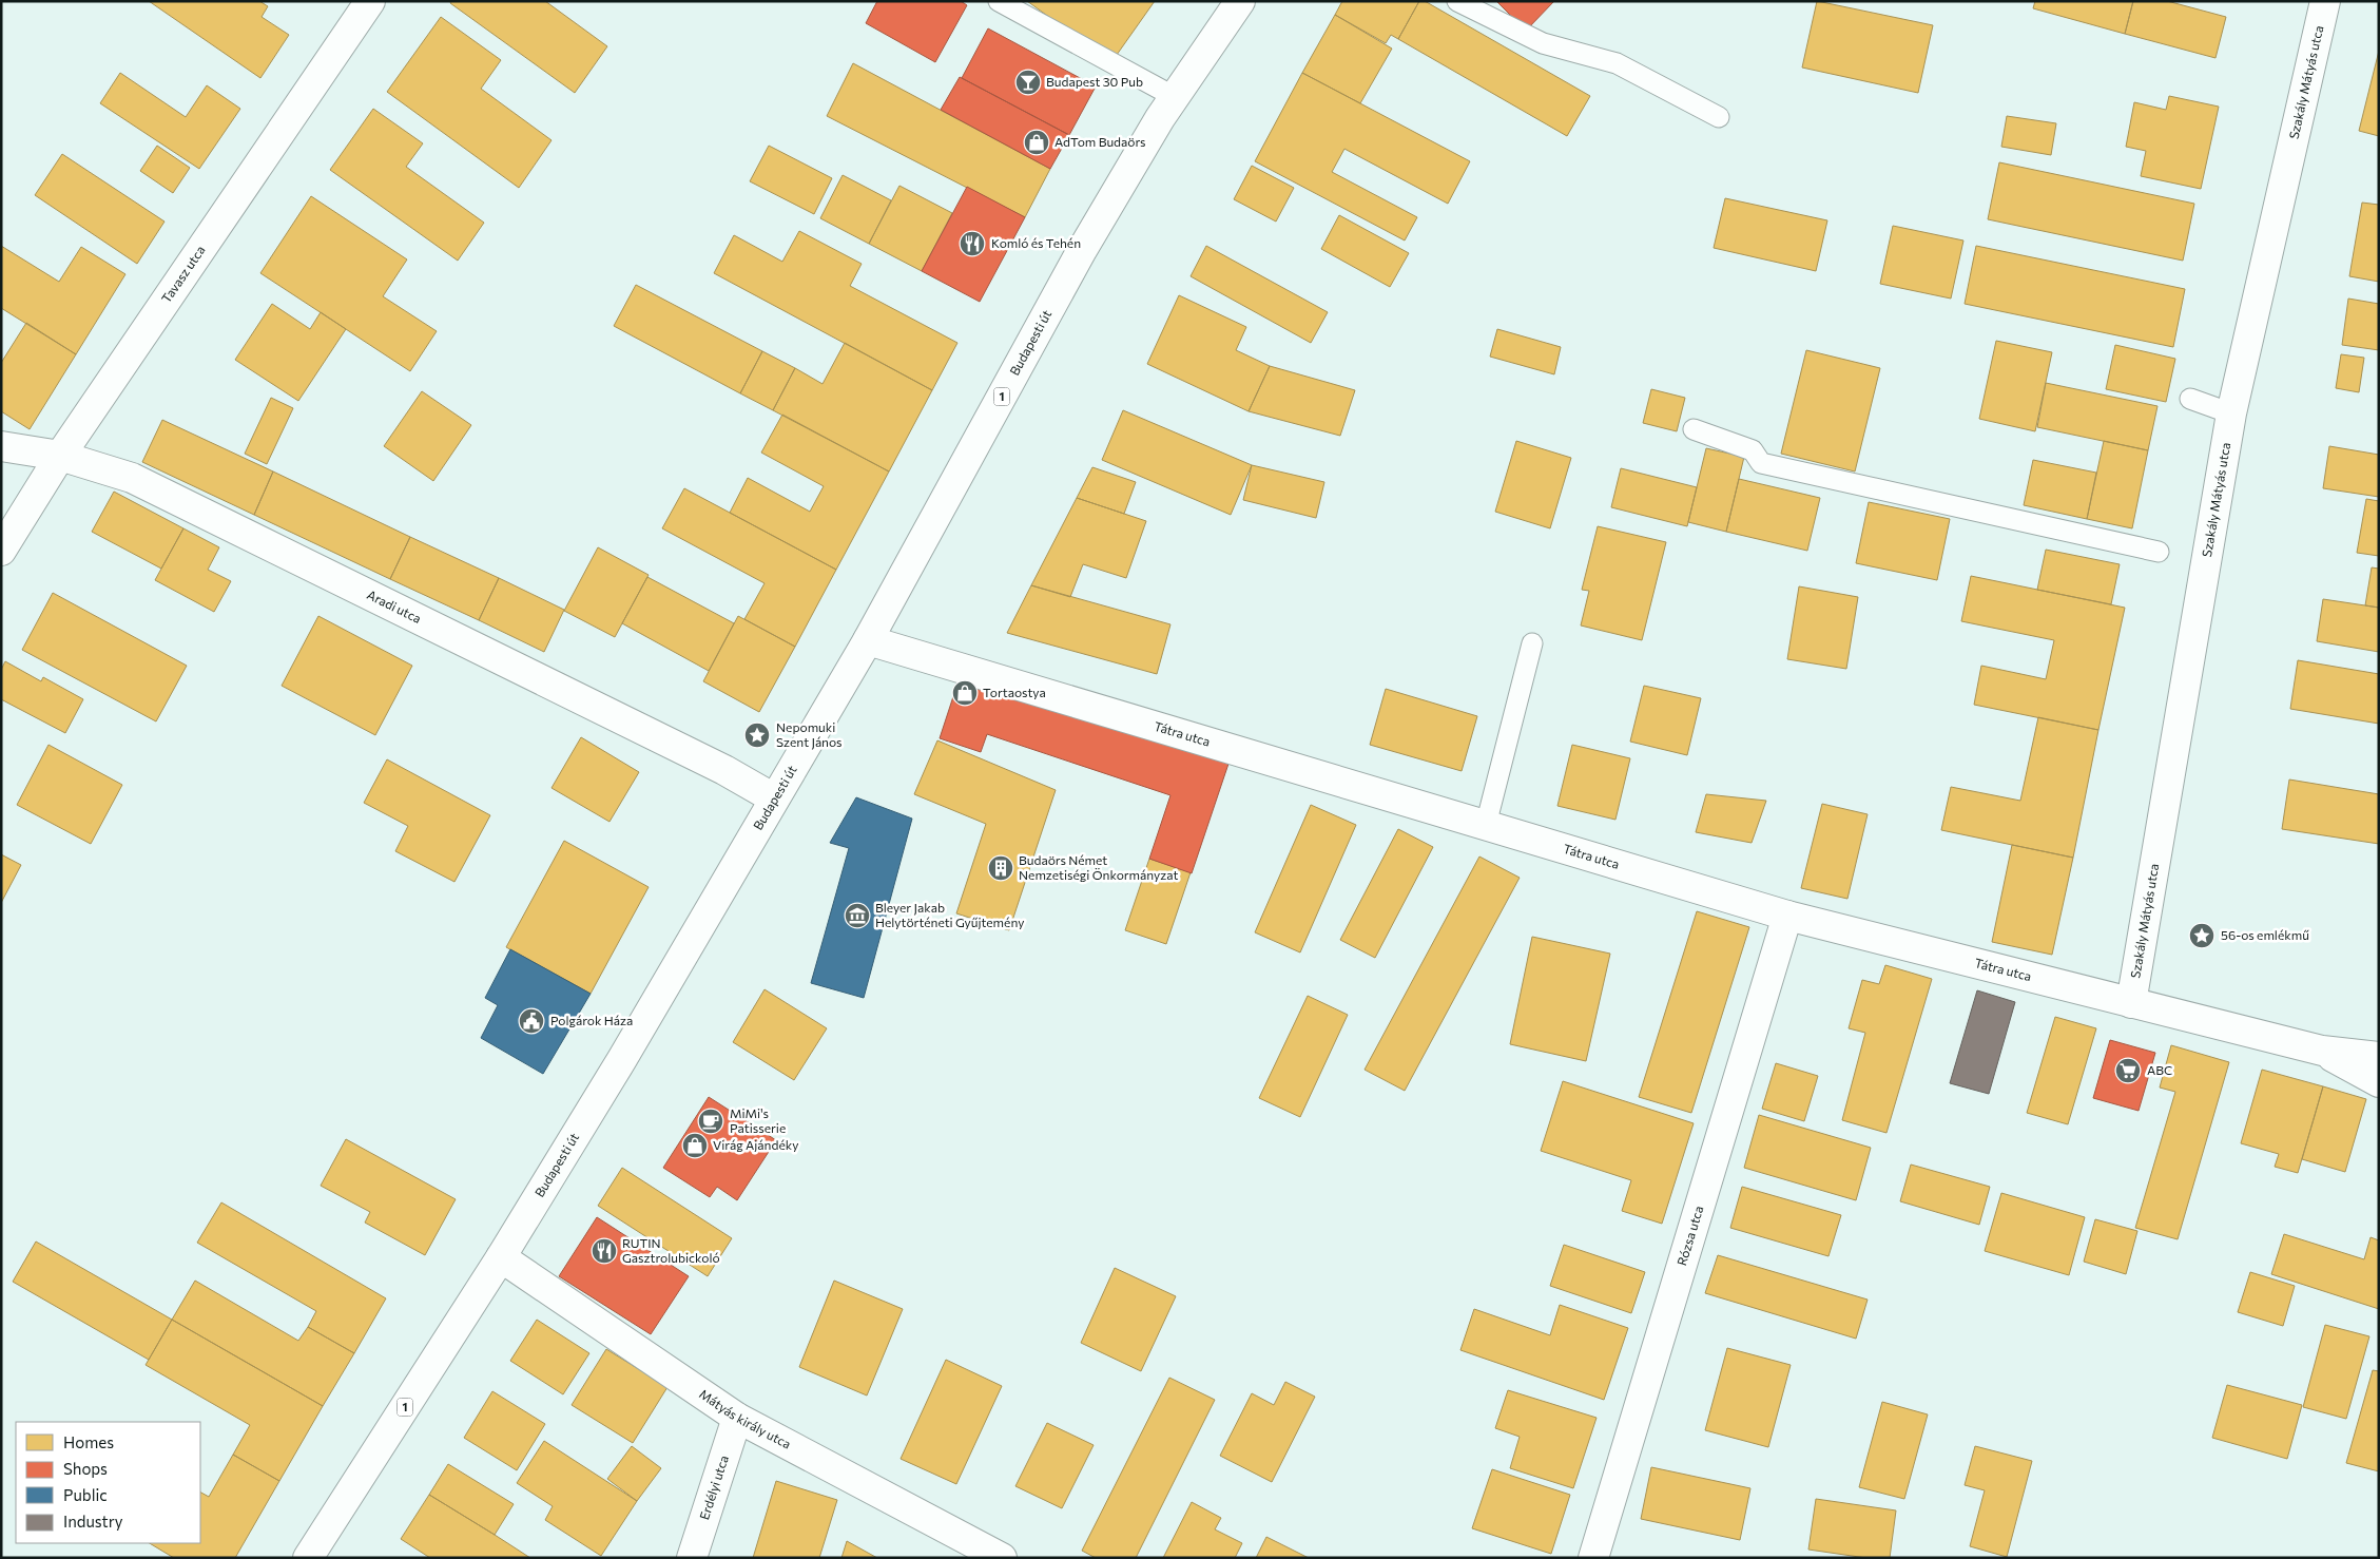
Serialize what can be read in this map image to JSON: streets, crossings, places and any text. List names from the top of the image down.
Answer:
{
  "streets": {
    "street": [
      "Szakály Mátyás utca",
      "Tavasz utca",
      "Budapesti út",
      "1",
      "Aradi utca",
      "Tátra utca",
      "Rózsa utca",
      "Mátyás király utca",
      "Erdélyi utca"
    ]
  },
  "crossings": [
    ["Szakály Mátyás utca", "Tátra utca"],
    ["Tavasz utca", "Aradi utca"],
    ["Budapesti út", "Aradi utca"],
    ["Budapesti út", "Tátra utca"],
    ["Budapesti út", "Mátyás király utca"],
    ["Tátra utca", "Rózsa utca"],
    ["Mátyás király utca", "Erdélyi utca"]
  ],
  "places": {
    "bar": ["Budapest 30 Pub"],
    "shop": ["AdTom Budaörs", "Tortaostya", "Virág Ajándéky"],
    "restaurant": ["Komló és Tehén", "RUTIN Gasztrolubickoló"],
    "place": ["Nepomuki Szent János", "56-os emlékmű"],
    "building": ["Budaörs Német Nemzetiségi Önkormányzat"],
    "museum": ["Bleyer Jakab Helytörténeti Gyűjtemény"],
    "public building": ["Polgárok Háza"],
    "supermarket": ["ABC"],
    "cafe": ["MiMi's Patisserie"]
  },
  "legend": [
    "Homes",
    "Shops",
    "Public",
    "Industry"
  ]
}
